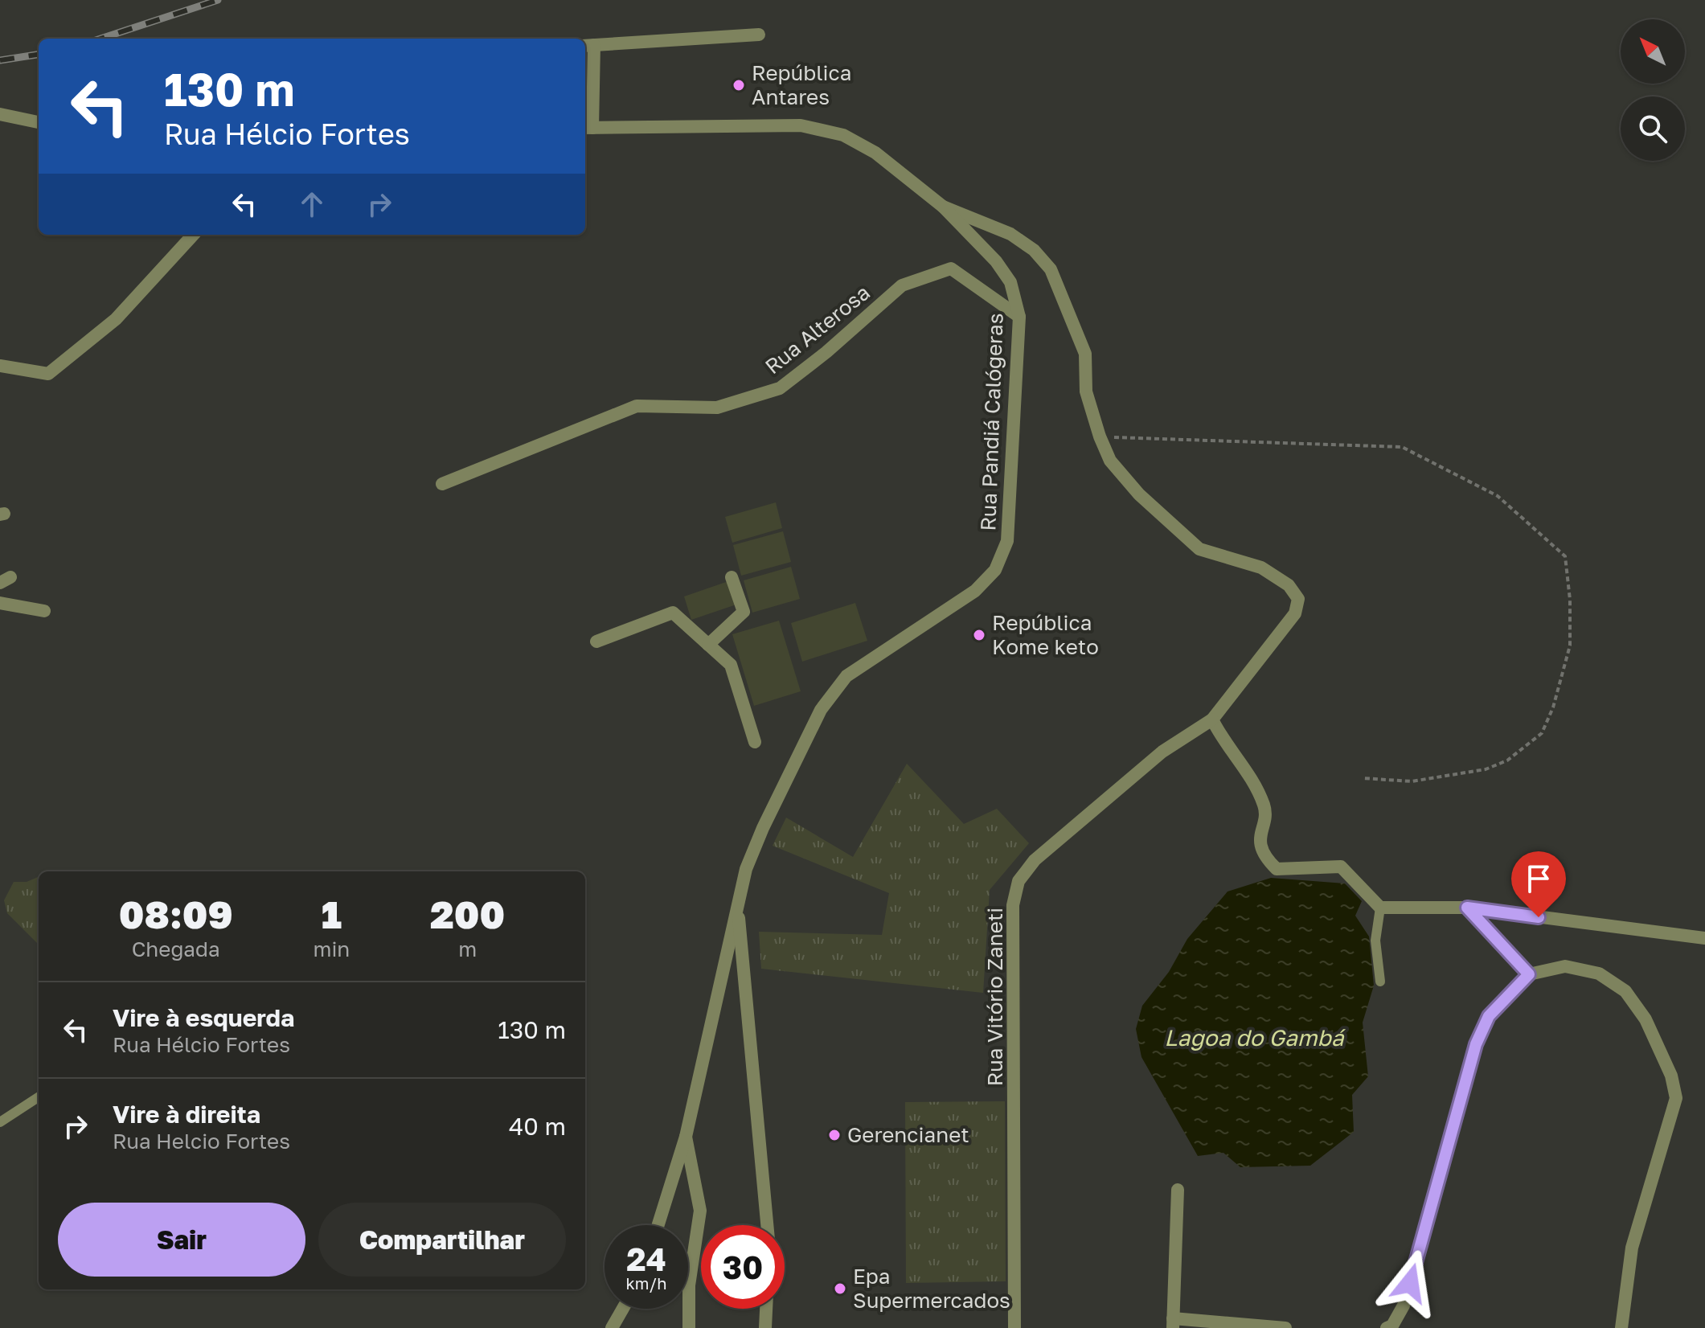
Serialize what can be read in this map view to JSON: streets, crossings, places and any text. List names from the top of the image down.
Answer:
{
  "streets": {
    "street": ["Rua Alterosa", "Rua Pandiá Calógeras", "Rua Vitório Zaneti"]
  },
  "crossings": [
    ["Rua Alterosa", "Rua Pandiá Calógeras"]
  ],
  "water": ["Lagoa do Gambá"],
  "places": [
    "República Antares",
    "República Kome keto",
    "Gerencianet",
    "Epa Supermercados"
  ],
  "north": "top left",
  "page": {
    "turn": ["130 m", "Rua Hélcio Fortes"],
    "eta": [
      "08:09",
      "Chegada",
      "1",
      "min",
      "200",
      "m"
    ],
    "list": [
      {
        "name": "Vire à esquerda",
        "note": "Rua Hélcio Fortes",
        "value": "130 m"
      },
      {
        "name": "Vire à direita",
        "note": "Rua Helcio Fortes",
        "value": "40 m"
      }
    ],
    "buttons": ["Sair", "Compartilhar"],
    "speed": "24 km/h",
    "limit": "30"
  }
}
